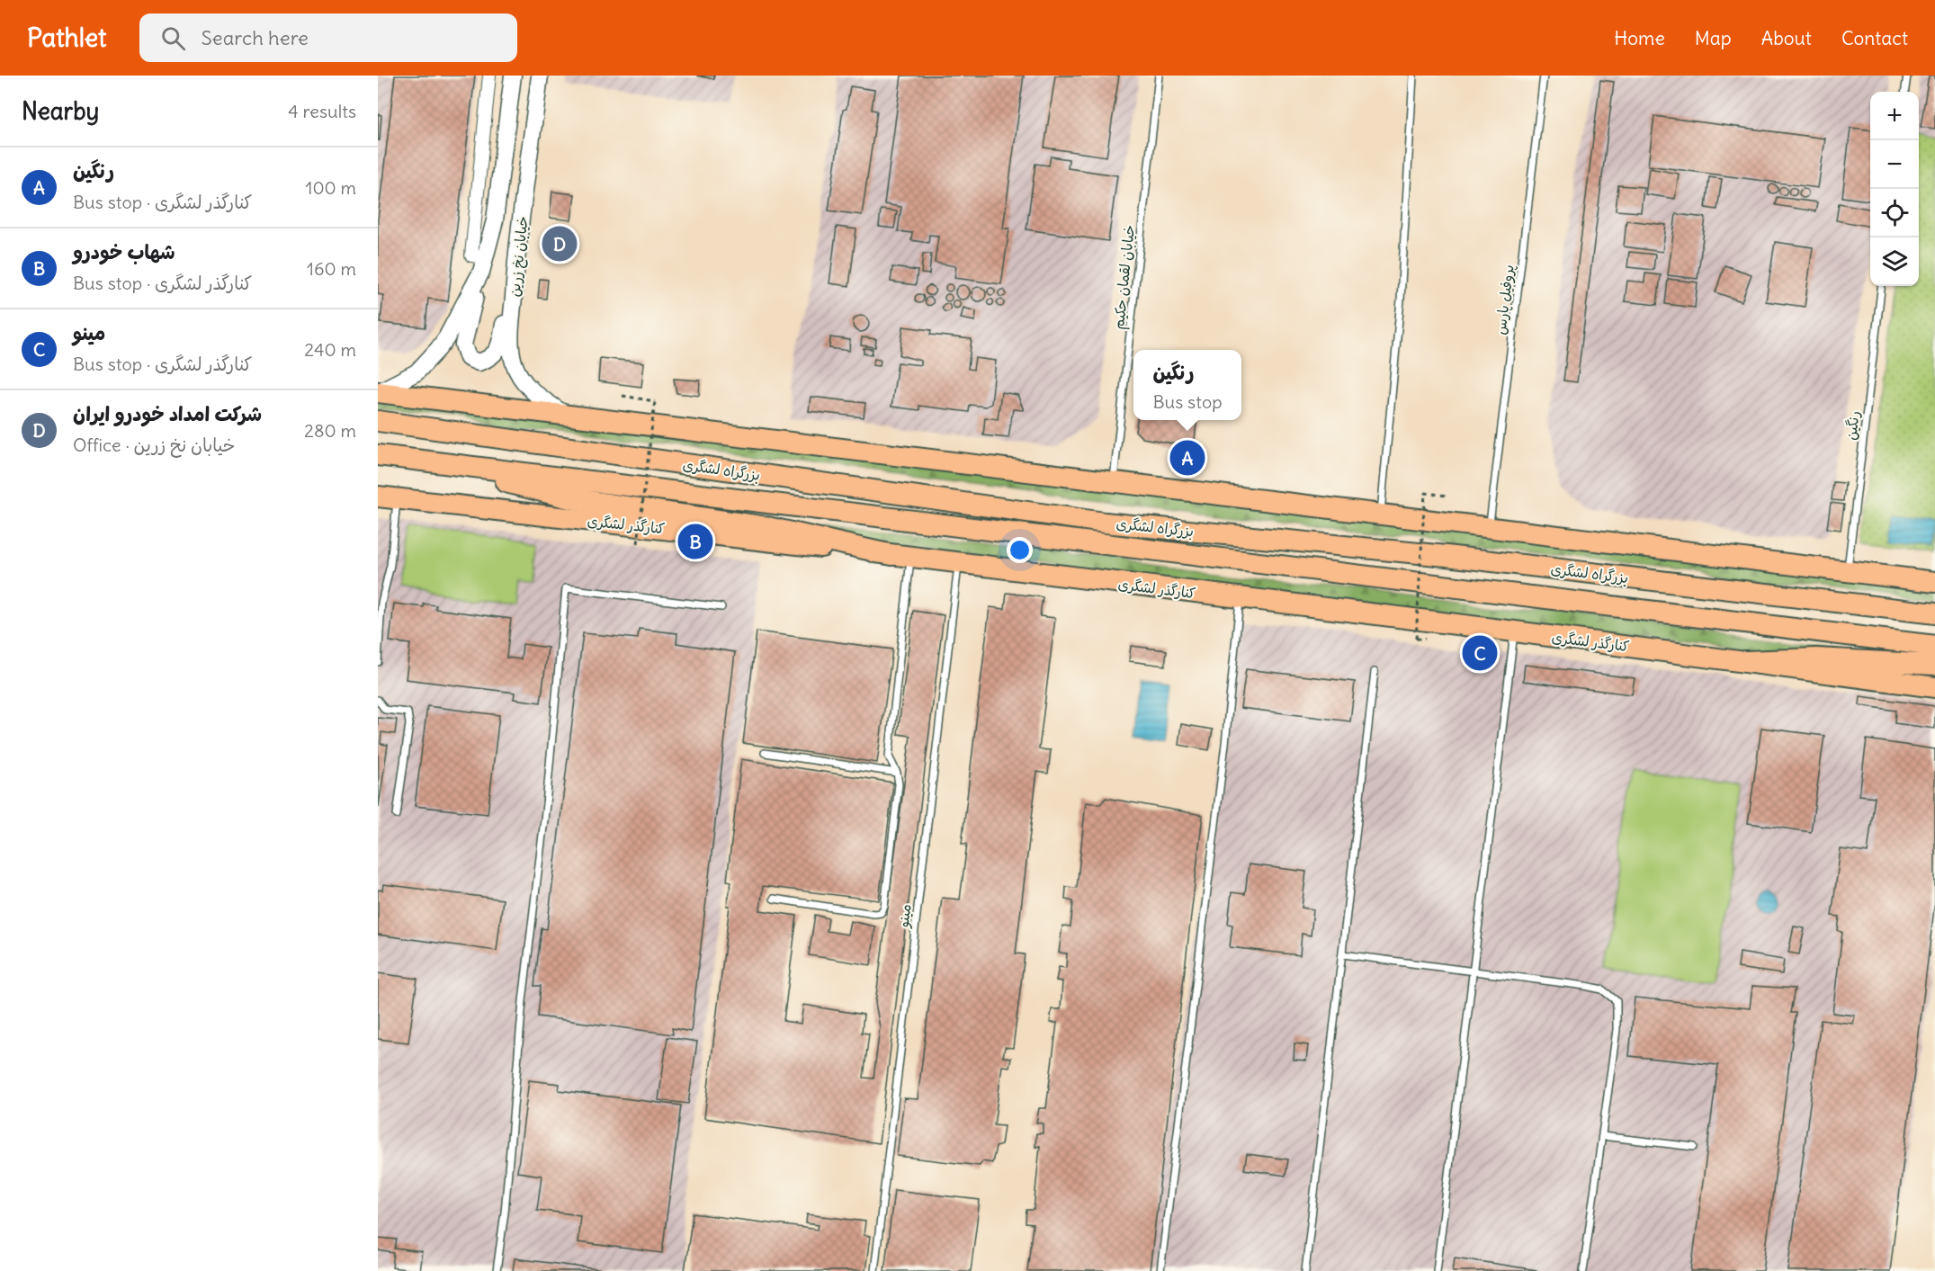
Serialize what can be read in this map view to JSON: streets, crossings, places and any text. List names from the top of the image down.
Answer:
{
  "streets": {
    "main road": ["بزرگراه لشگری", "کنارگذر لشگری"],
    "street": ["خیابان نخ زرین"],
    "lane": [
      "خیابان لقمان حکیم",
      "پروفیل پارس",
      "رنگین",
      "مینو"
    ]
  },
  "crossings": [
    ["کنارگذر لشگری", "مینو"]
  ],
  "page": {
    "header": "Pathlet",
    "search": "Search here",
    "nav": [
      "Home",
      "Map",
      "About",
      "Contact"
    ],
    "heading": ["Nearby", "4 results"],
    "map_buttons": ["+", "−"],
    "list": [
      {
        "mark": "A",
        "name": "رنگین",
        "note": "Bus stop · کنارگذر لشگری",
        "value": "100 m"
      },
      {
        "mark": "B",
        "name": "شهاب خودرو",
        "note": "Bus stop · کنارگذر لشگری",
        "value": "160 m"
      },
      {
        "mark": "C",
        "name": "مینو",
        "note": "Bus stop · کنارگذر لشگری",
        "value": "240 m"
      },
      {
        "mark": "D",
        "name": "شرکت امداد خودرو ایران",
        "note": "Office · خیابان نخ زرین",
        "value": "280 m"
      }
    ],
    "pins": [
      "D",
      "A",
      "B",
      "C"
    ],
    "popup": ["رنگین", "Bus stop"]
  }
}
